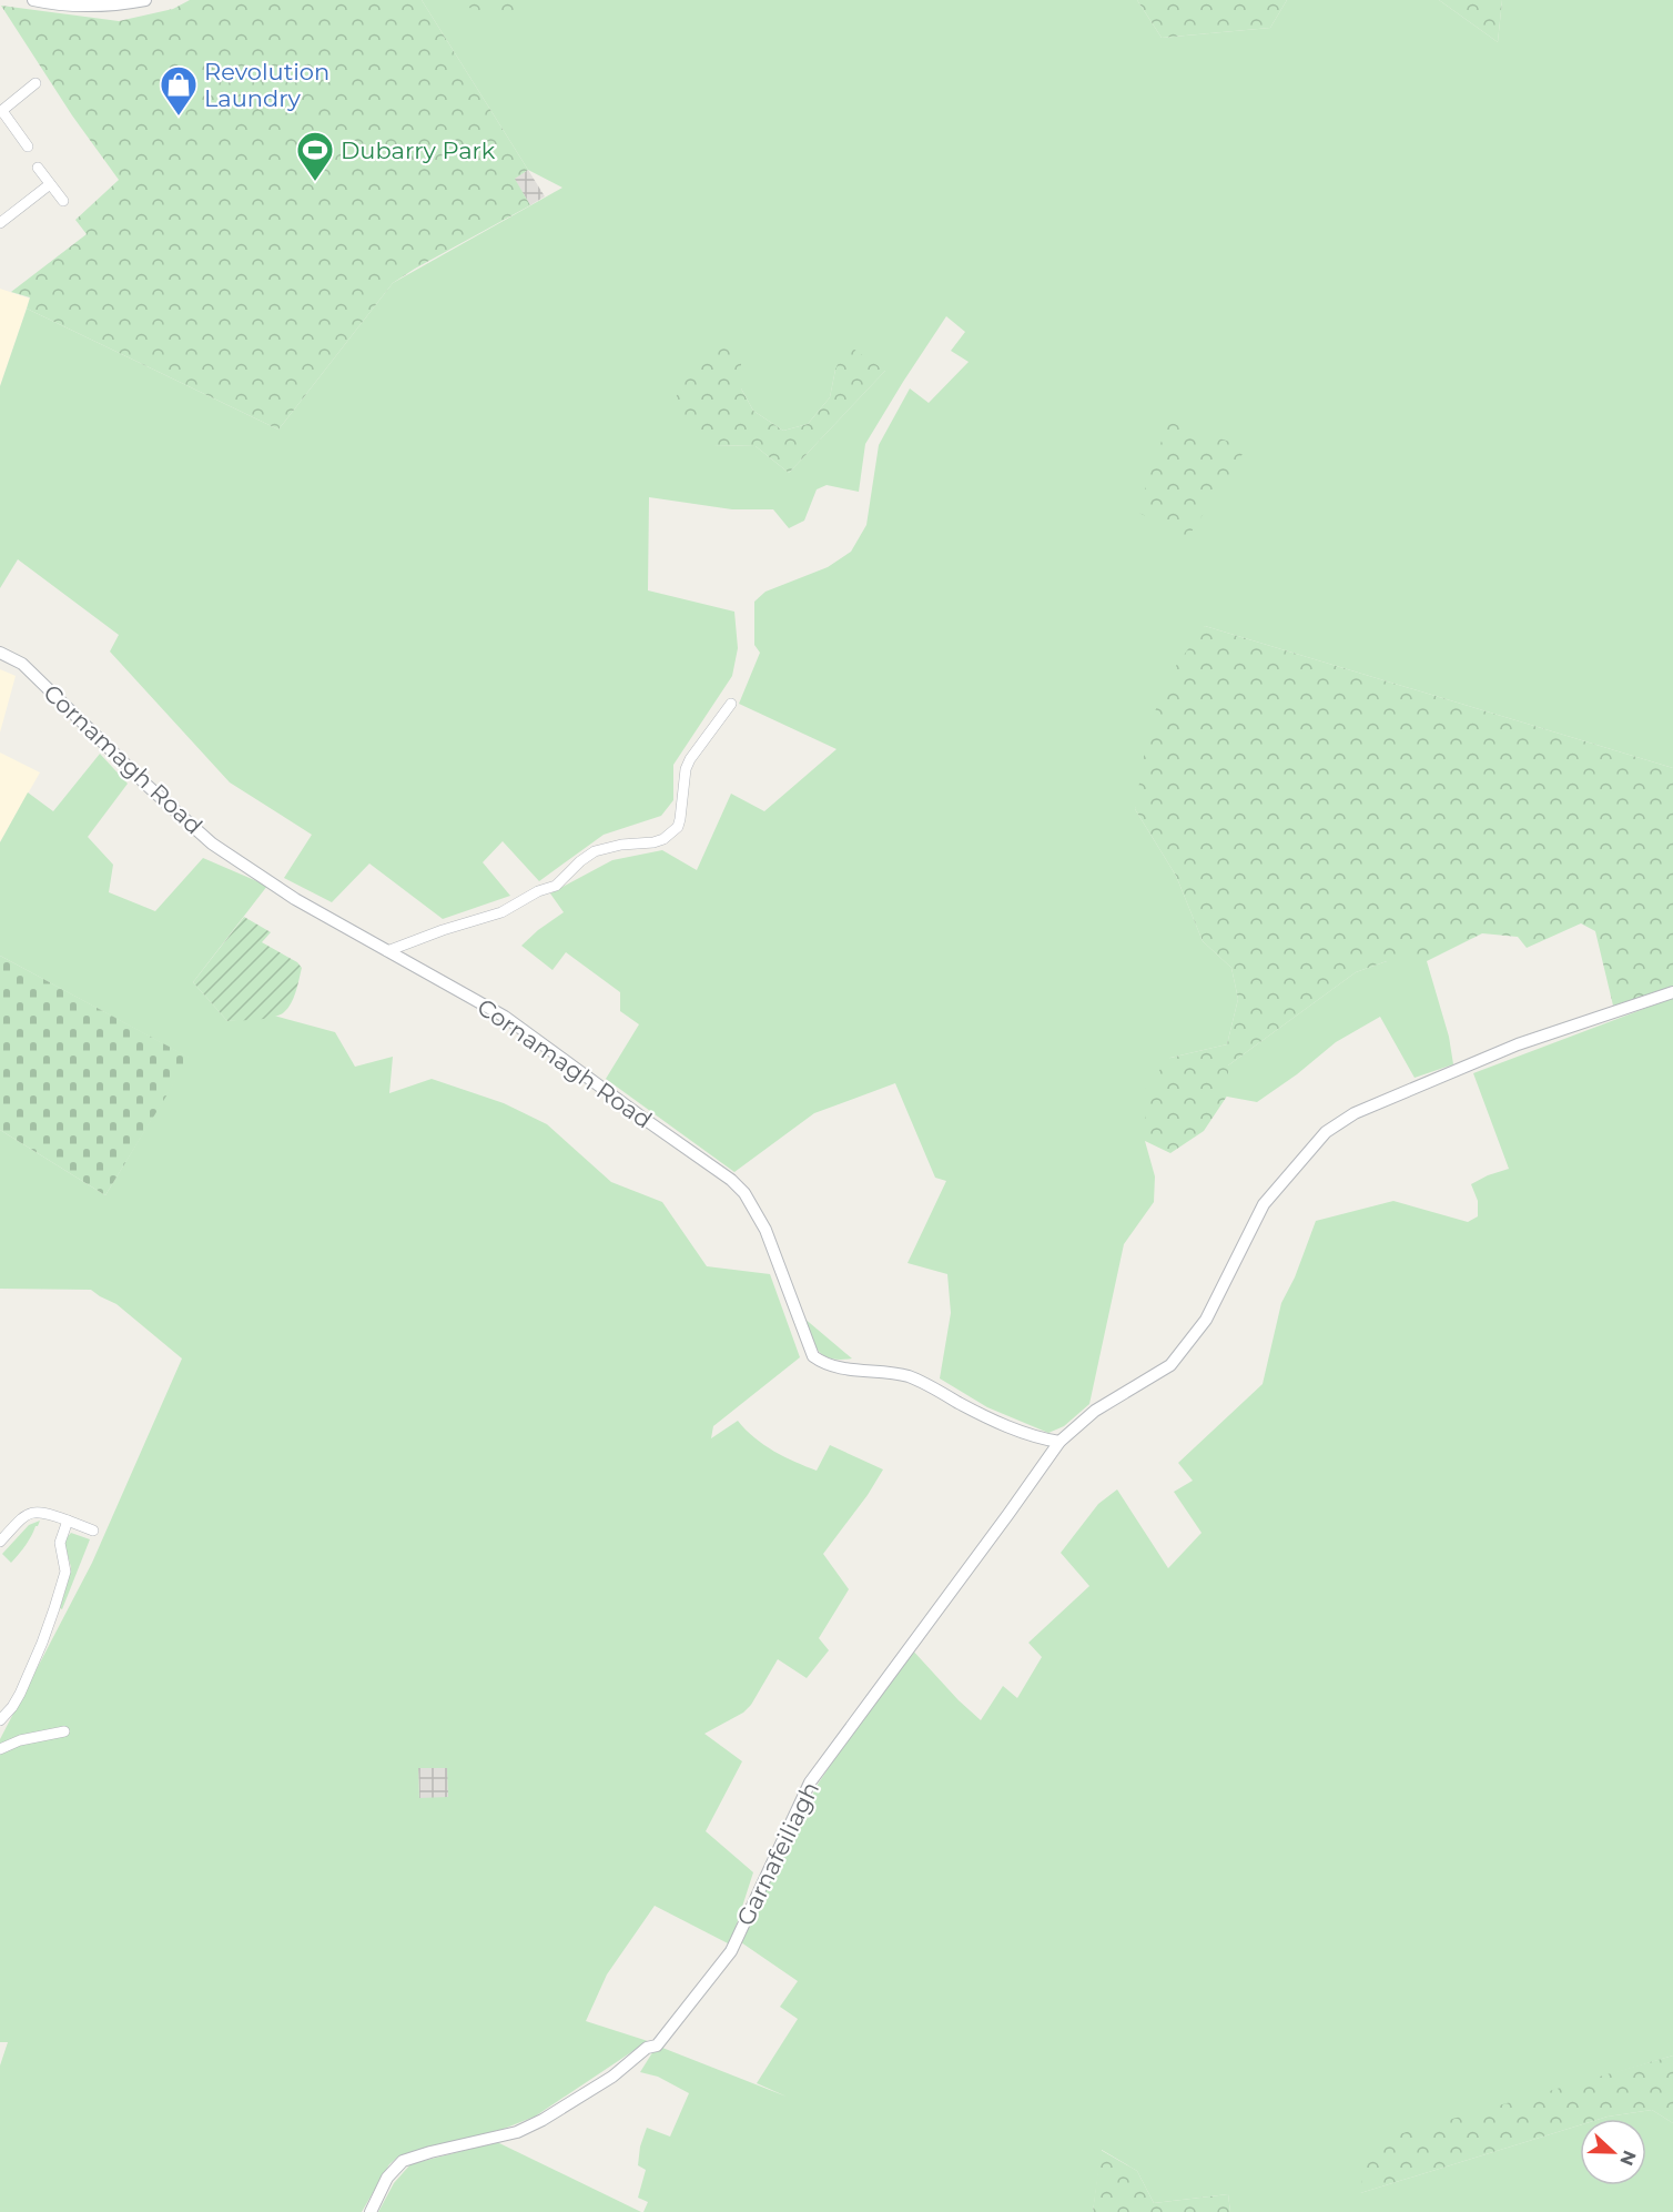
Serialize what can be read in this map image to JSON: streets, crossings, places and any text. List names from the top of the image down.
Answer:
{
  "streets": {
    "street": ["Cornamagh Road", "Garnafeiliagh"]
  },
  "crossings": [
    ["Cornamagh Road", "Garnafeiliagh"]
  ],
  "places": {
    "shop": ["Revolution Laundry"],
    "sports": ["Dubarry Park"]
  },
  "north": "right"
}
